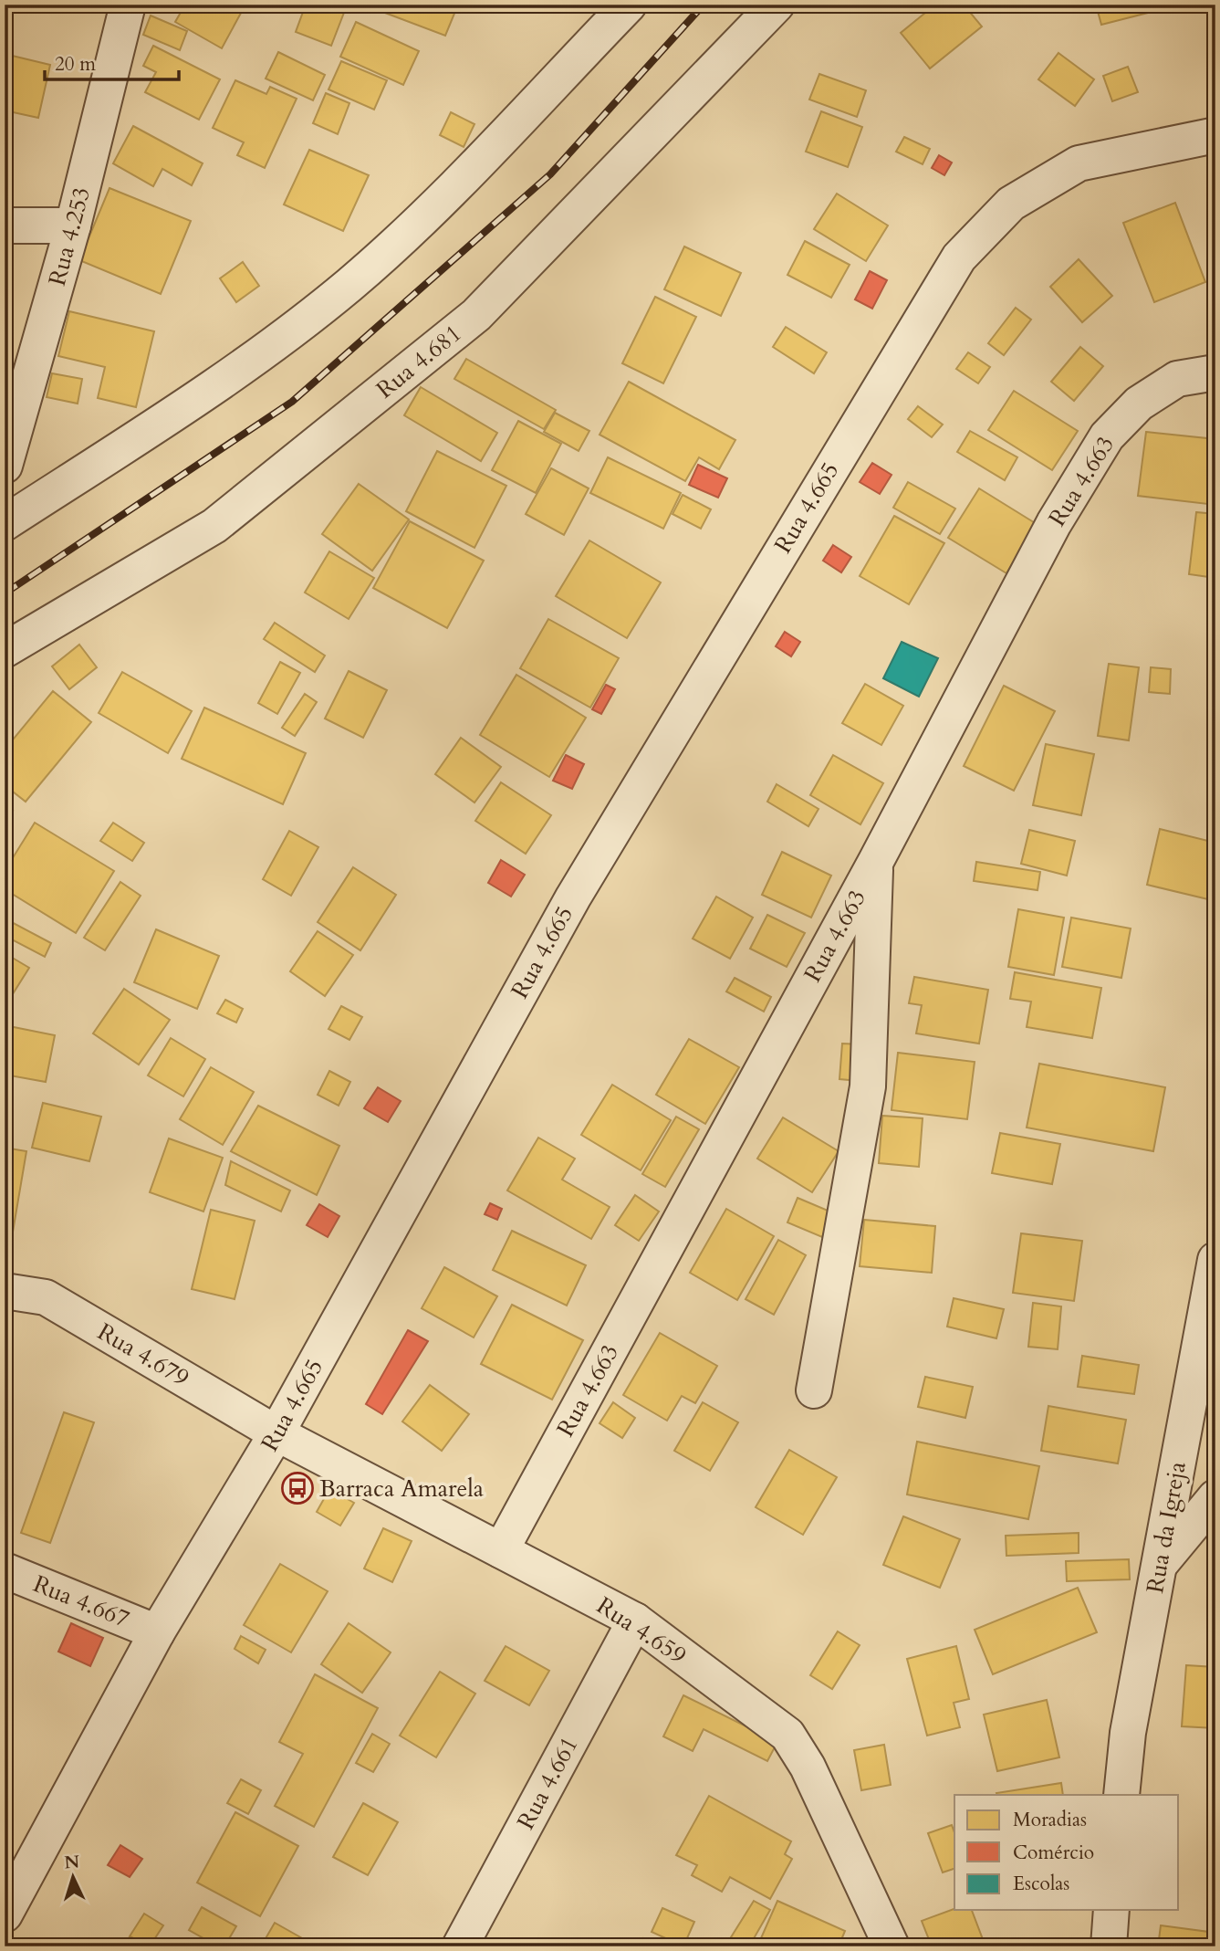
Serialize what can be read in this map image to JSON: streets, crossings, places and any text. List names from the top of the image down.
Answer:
{
  "streets": {
    "street": [
      "Rua 4.253",
      "Rua 4.681",
      "Rua 4.663",
      "Rua 4.665",
      "Rua 4.679",
      "Rua da Igreja",
      "Rua 4.667",
      "Rua 4.659",
      "Rua 4.661"
    ]
  },
  "crossings": [
    ["Rua 4.663", "Rua 4.659"],
    ["Rua 4.665", "Rua 4.679"],
    ["Rua 4.665", "Rua 4.667"],
    ["Rua 4.665", "Rua 4.659"],
    ["Rua 4.679", "Rua 4.659"],
    ["Rua 4.659", "Rua 4.661"]
  ],
  "places": {
    "bus stop": ["Barraca Amarela"]
  },
  "legend": ["Moradias", "Comércio", "Escolas"],
  "scale_bar": "20 m",
  "north": "top"
}
